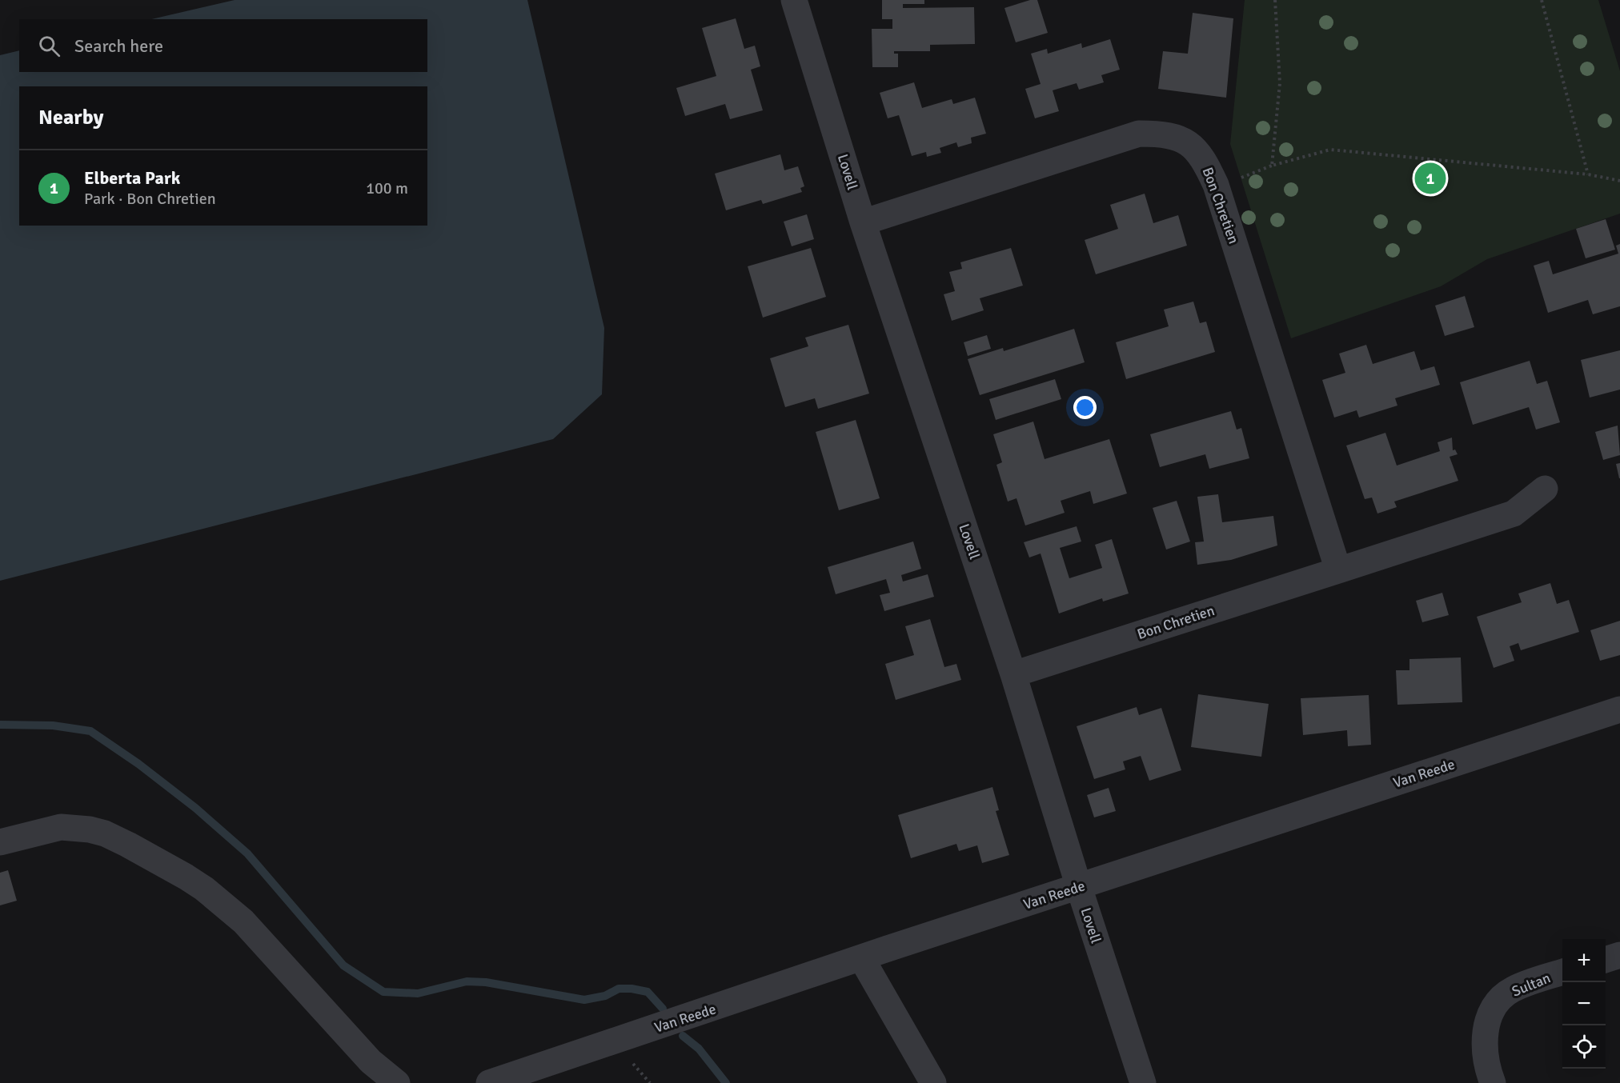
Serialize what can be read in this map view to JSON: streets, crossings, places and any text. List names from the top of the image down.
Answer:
{
  "streets": {
    "street": [
      "Lovell",
      "Bon Chretien",
      "Van Reede",
      "Sultan"
    ]
  },
  "crossings": [
    ["Lovell", "Bon Chretien"],
    ["Lovell", "Van Reede"]
  ],
  "page": {
    "search": "Search here",
    "heading": "Nearby",
    "list": [
      {
        "mark": "1",
        "name": "Elberta Park",
        "note": "Park · Bon Chretien",
        "value": "100 m"
      }
    ],
    "pins": "1",
    "map_buttons": ["+", "−"]
  }
}
